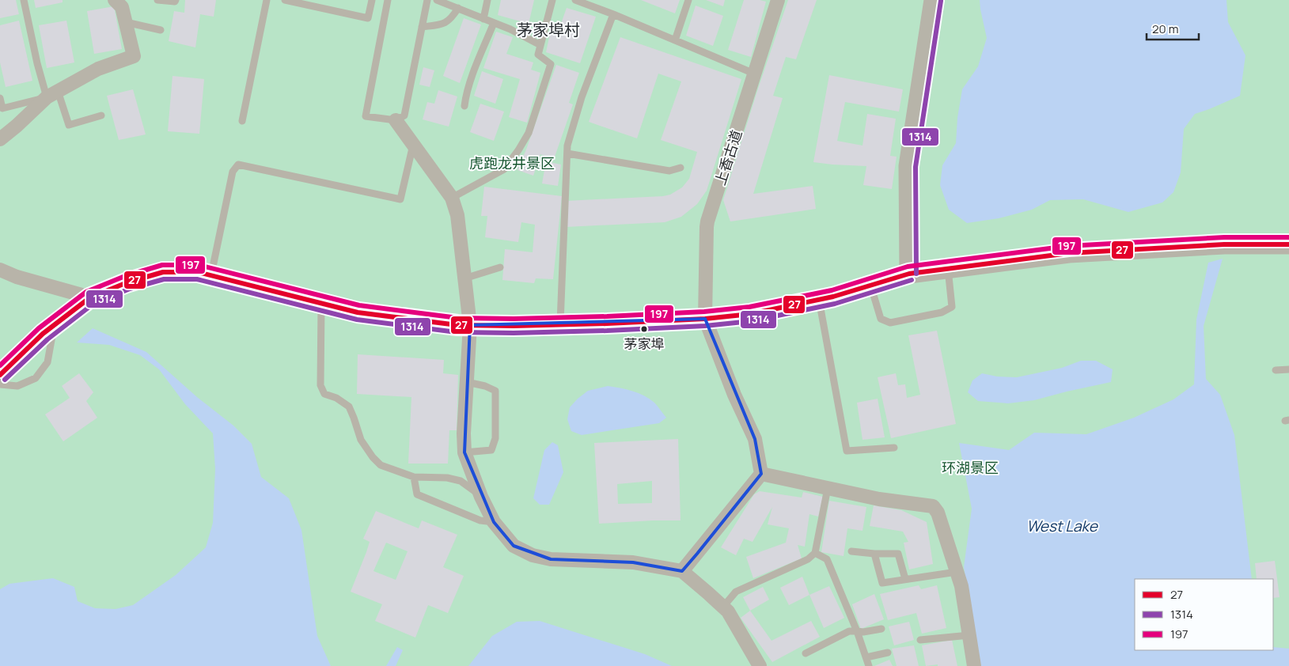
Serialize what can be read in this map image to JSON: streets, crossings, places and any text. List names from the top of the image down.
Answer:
{
  "streets": {
    "street": ["上香古道"]
  },
  "districts": ["茅家埠村"],
  "water": ["West Lake"],
  "parks": ["虎跑龙井景区", "环湖景区"],
  "places": ["茅家埠"],
  "lines": ["transit line 1314", "transit line 197", "transit line 27"],
  "legend": ["27", "1314", "197"],
  "scale_bar": "20 m"
}
